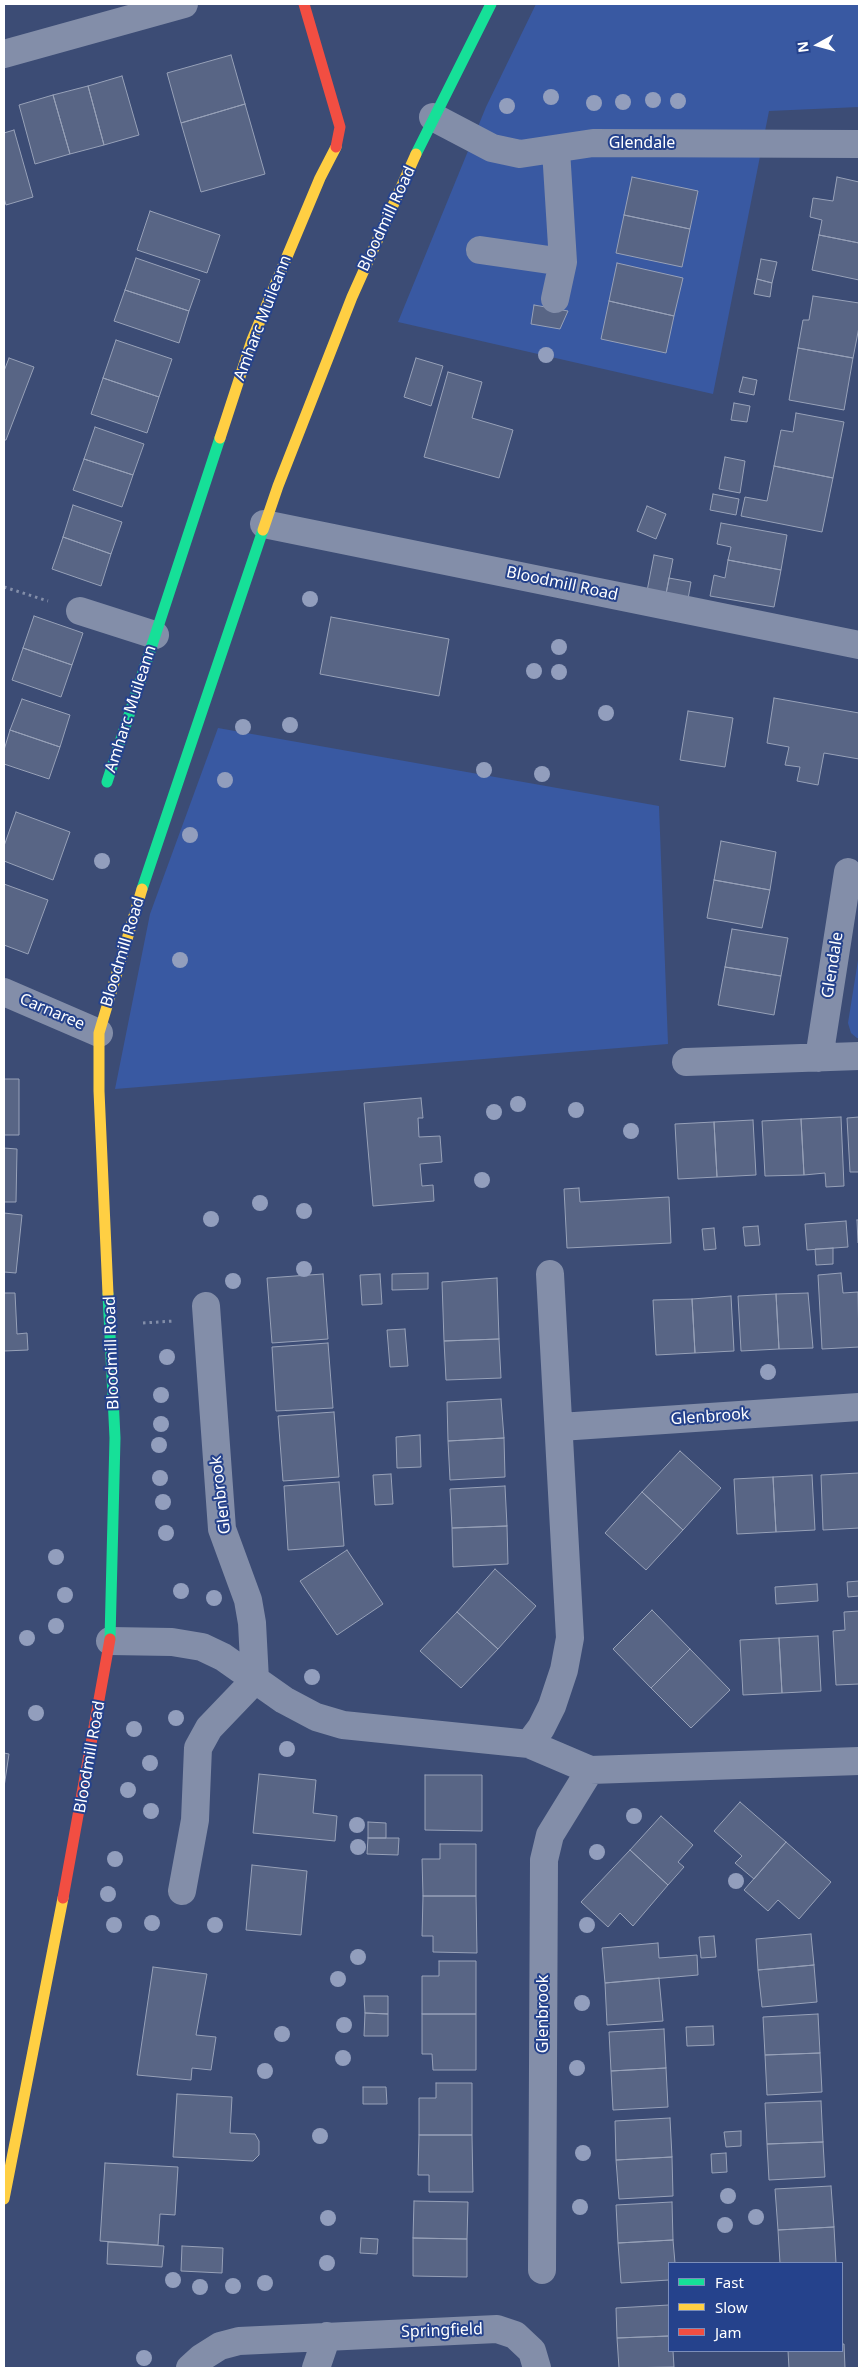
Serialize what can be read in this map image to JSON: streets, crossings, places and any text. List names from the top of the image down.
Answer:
{
  "streets": {
    "street": [
      "Glendale",
      "Bloodmill Road",
      "Amharc Muileann",
      "Carnaree",
      "Glenbrook",
      "Springfield"
    ]
  },
  "crossings": [
    ["Glendale", "Bloodmill Road"],
    ["Bloodmill Road", "Carnaree"]
  ],
  "legend": ["Fast", "Slow", "Jam"],
  "north": "left"
}
